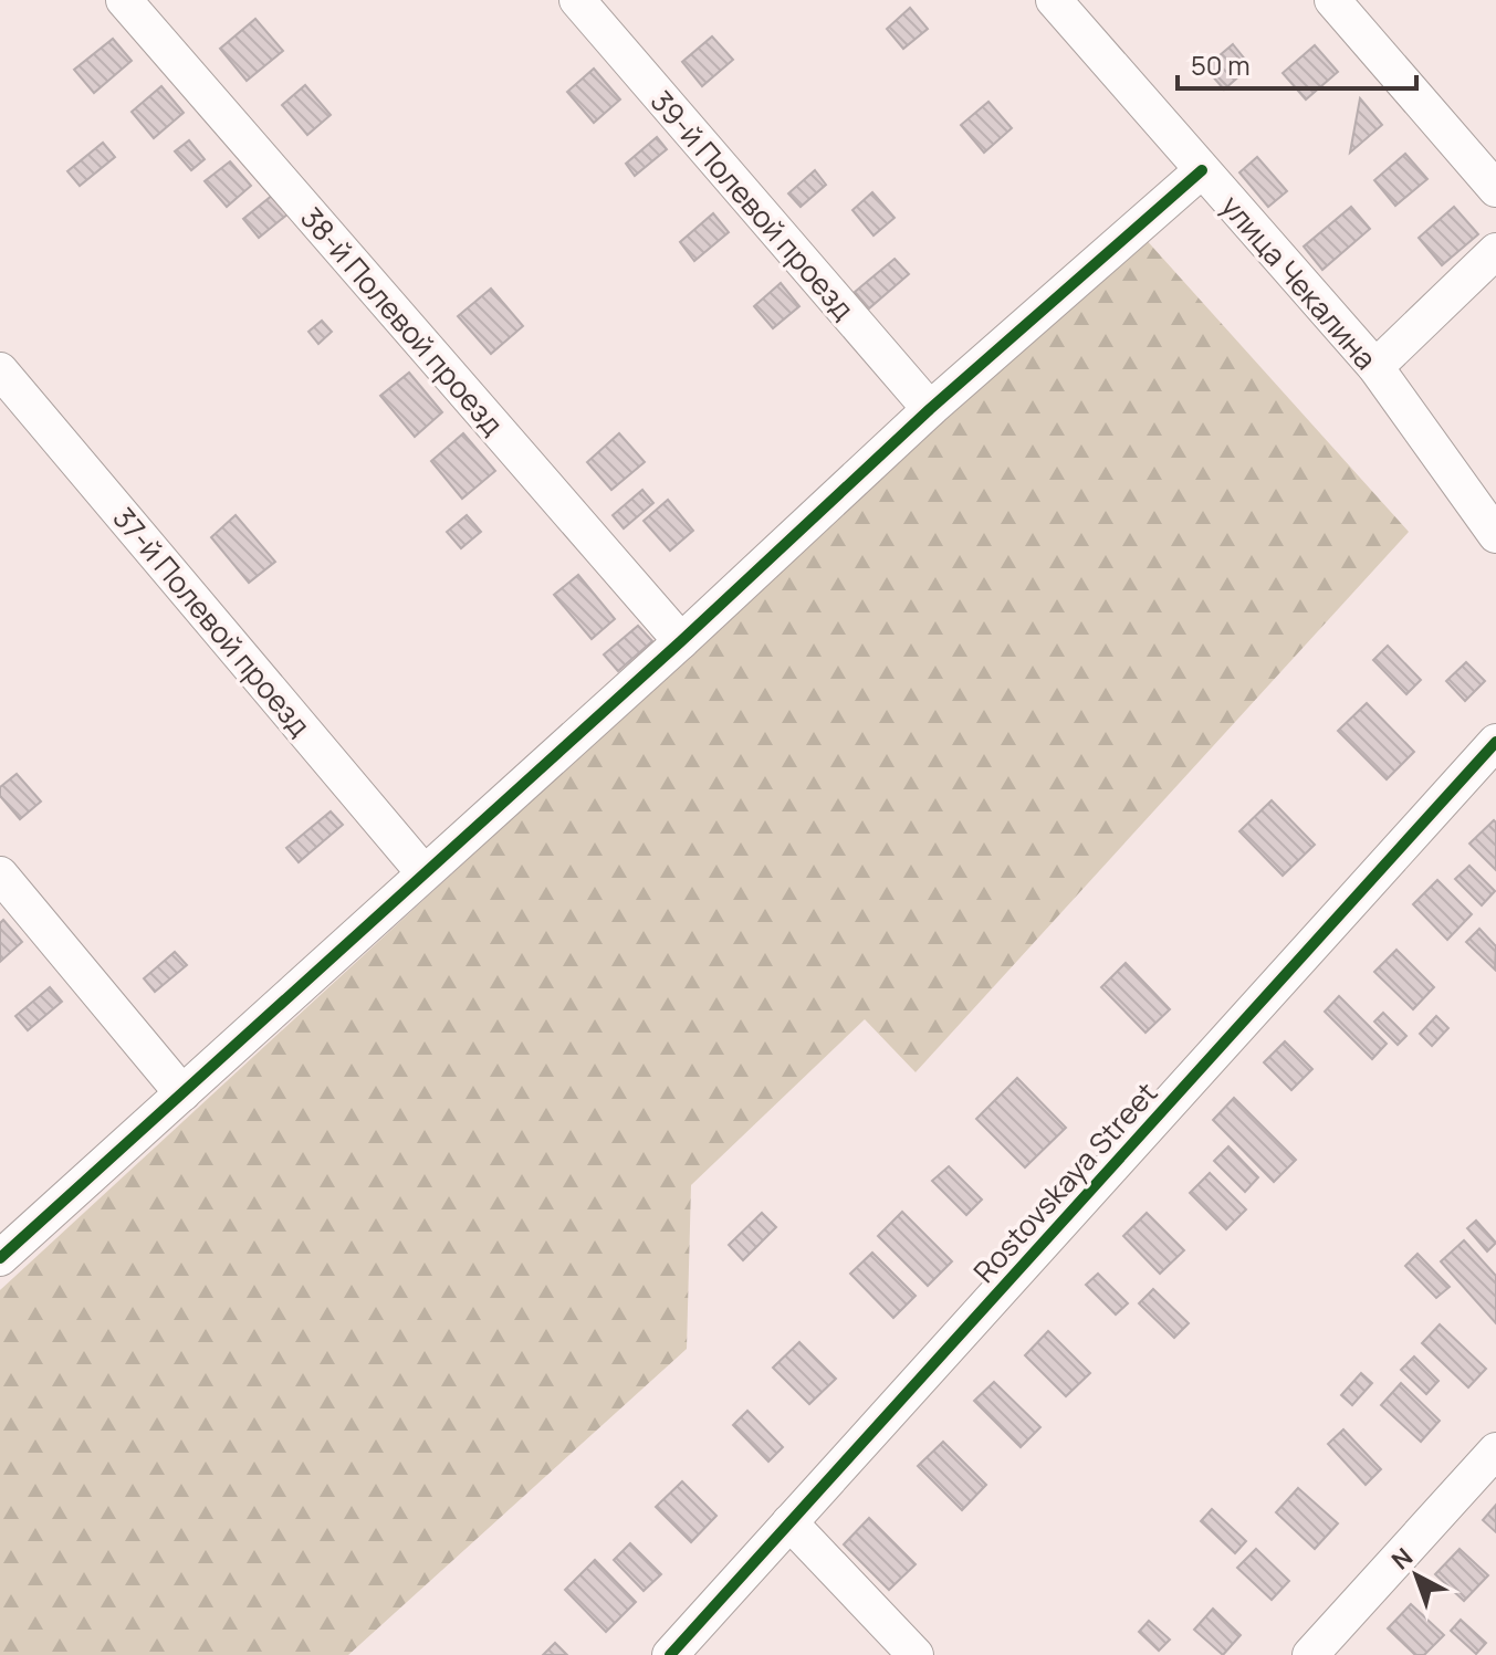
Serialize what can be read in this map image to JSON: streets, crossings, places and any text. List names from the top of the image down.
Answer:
{
  "streets": {
    "street": [
      "39-й Полевой проезд",
      "улица Чекалина",
      "38-й Полевой проезд",
      "37-й Полевой проезд",
      "Rostovskaya Street"
    ]
  },
  "scale_bar": "50 m",
  "north": "top left"
}
